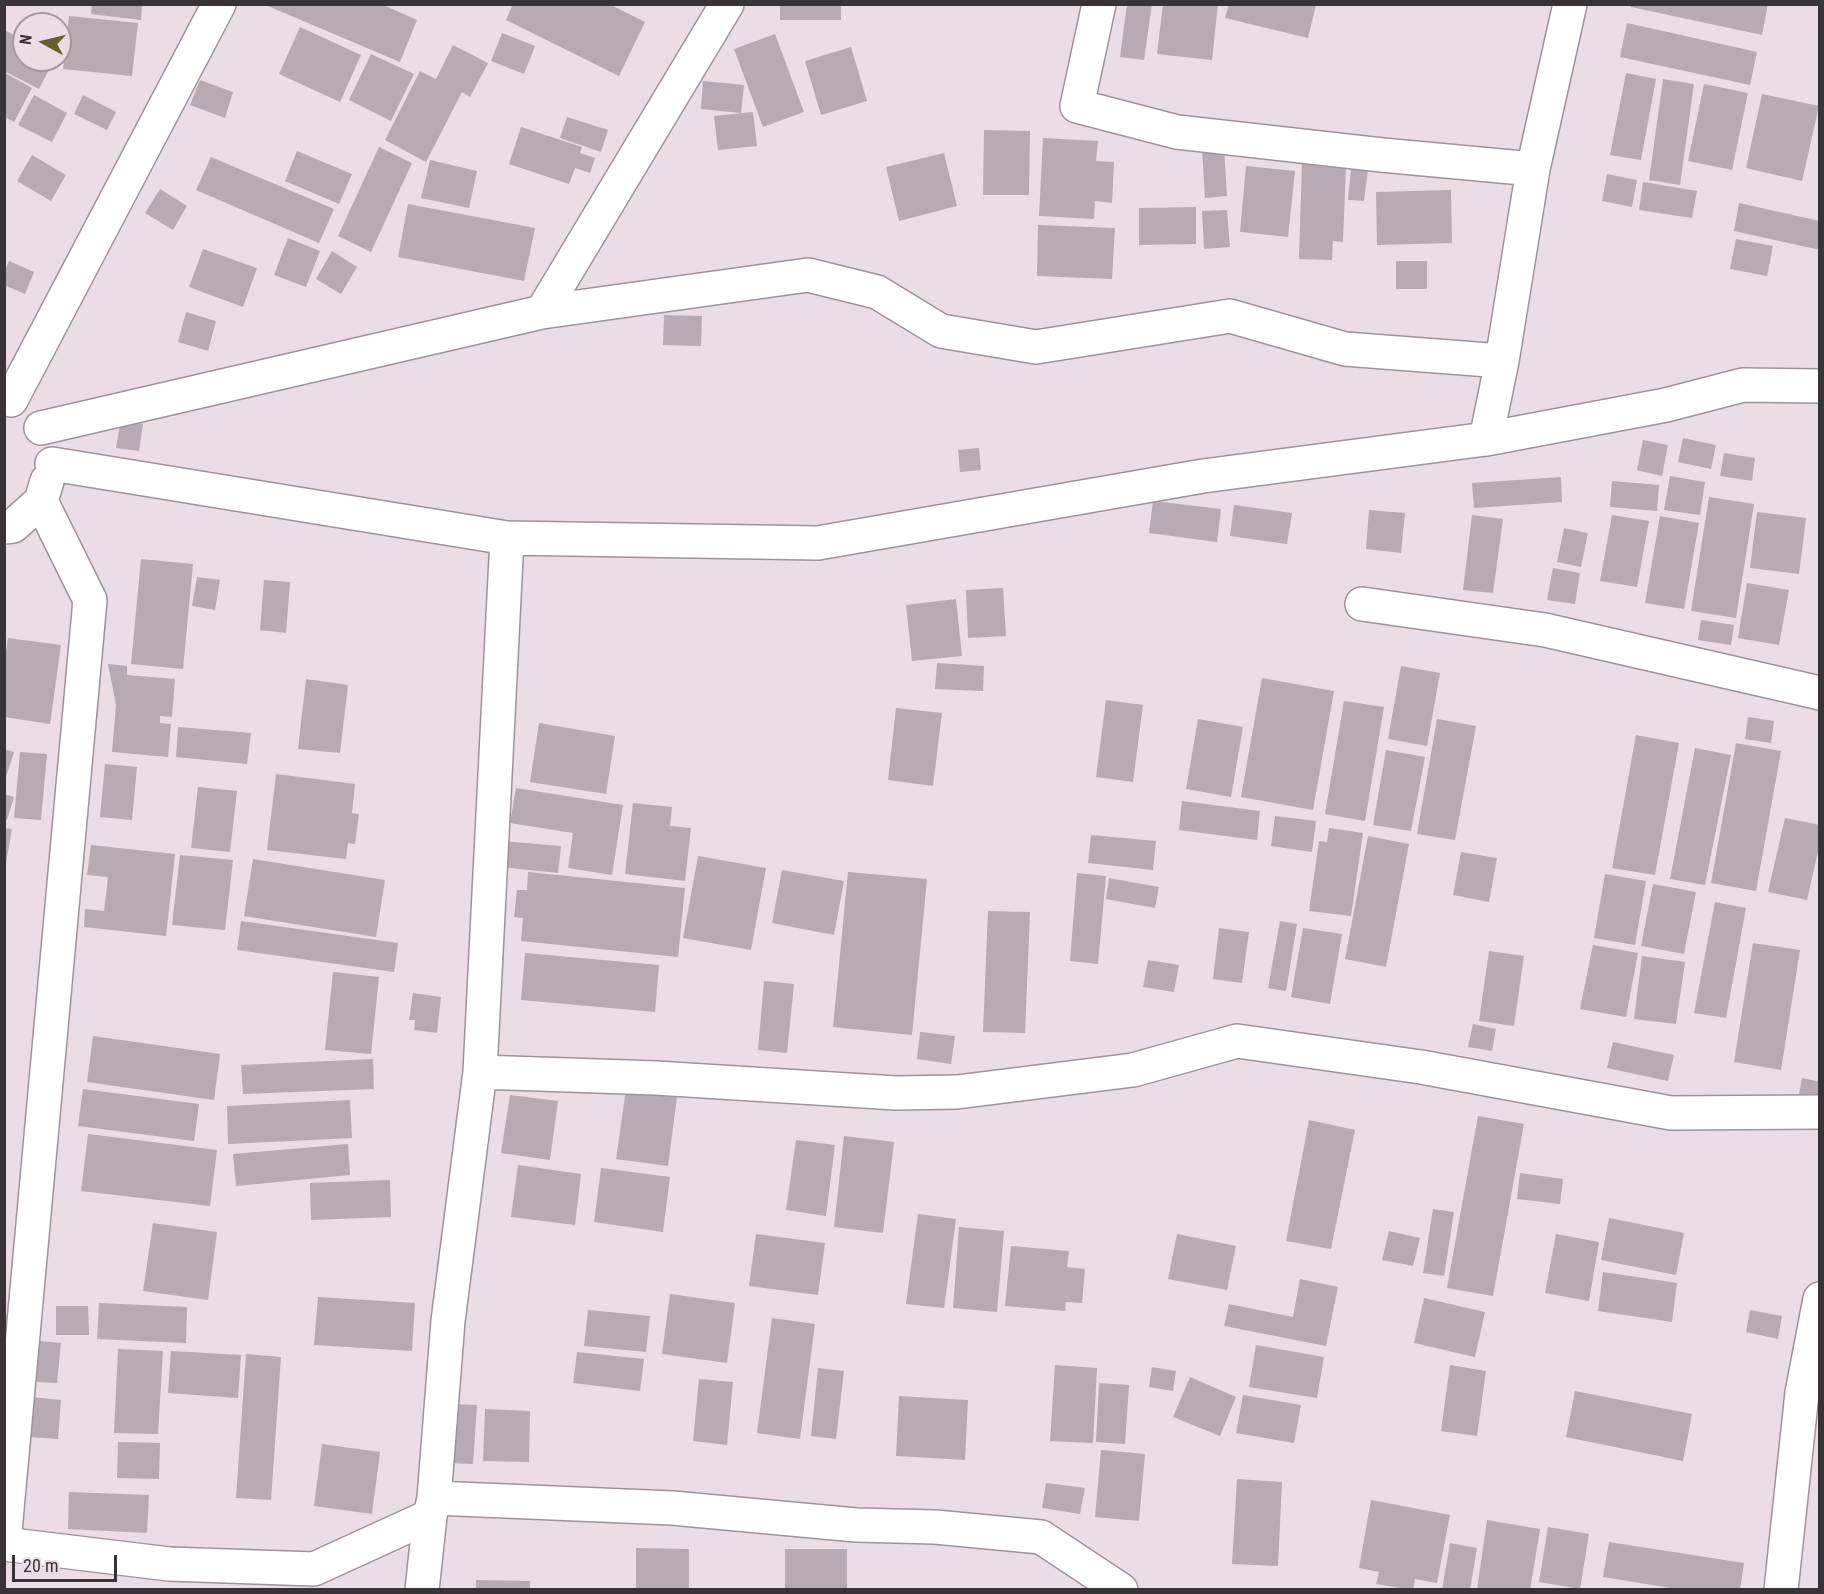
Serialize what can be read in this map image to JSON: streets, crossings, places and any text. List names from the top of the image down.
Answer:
{
  "scale_bar": "20 m",
  "north": "left"
}
